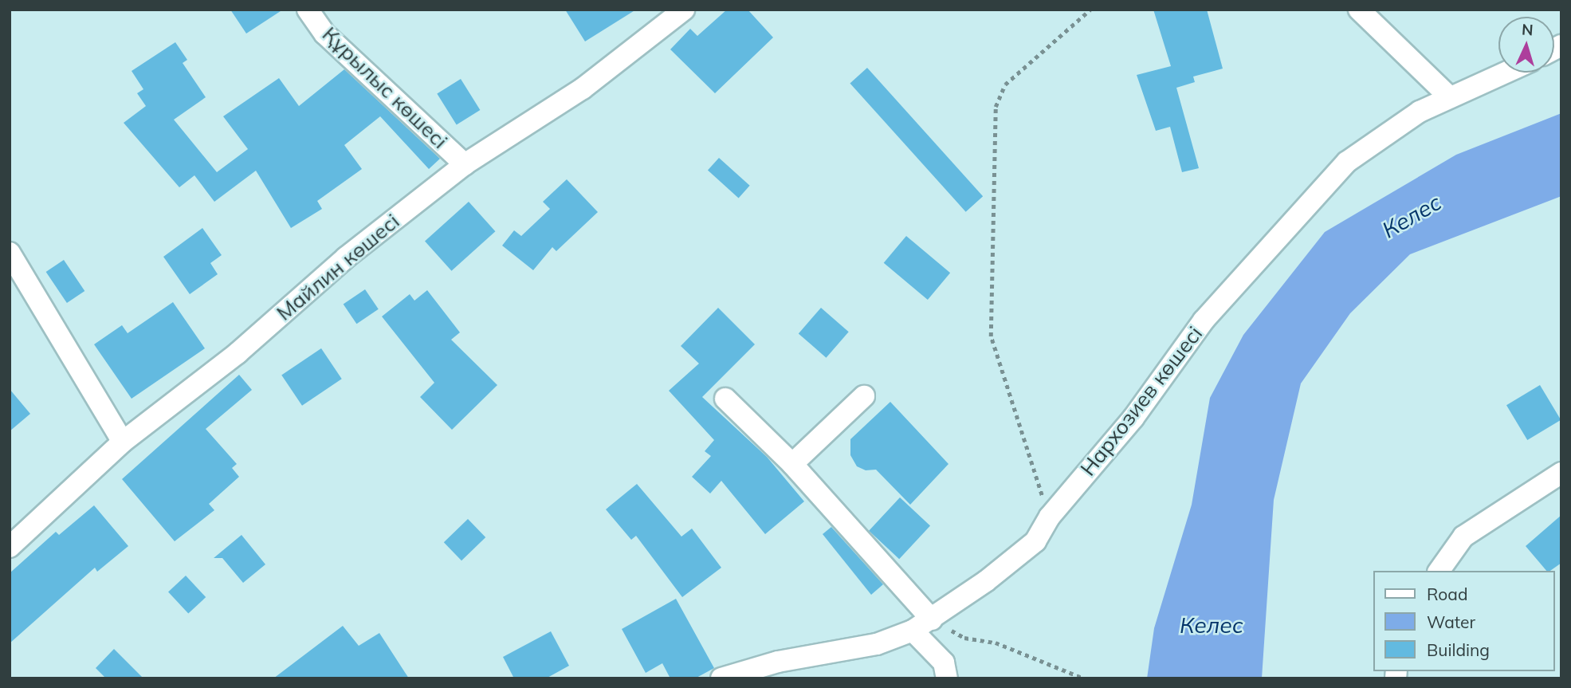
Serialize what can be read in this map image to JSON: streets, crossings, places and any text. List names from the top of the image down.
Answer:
{
  "streets": {
    "street": ["Құрылыс көшесі", "Майлин көшесі", "Нархозиев көшесі"]
  },
  "crossings": [
    ["Құрылыс көшесі", "Майлин көшесі"]
  ],
  "water": ["Келес"],
  "legend": ["Road", "Water", "Building"],
  "north": "top"
}
